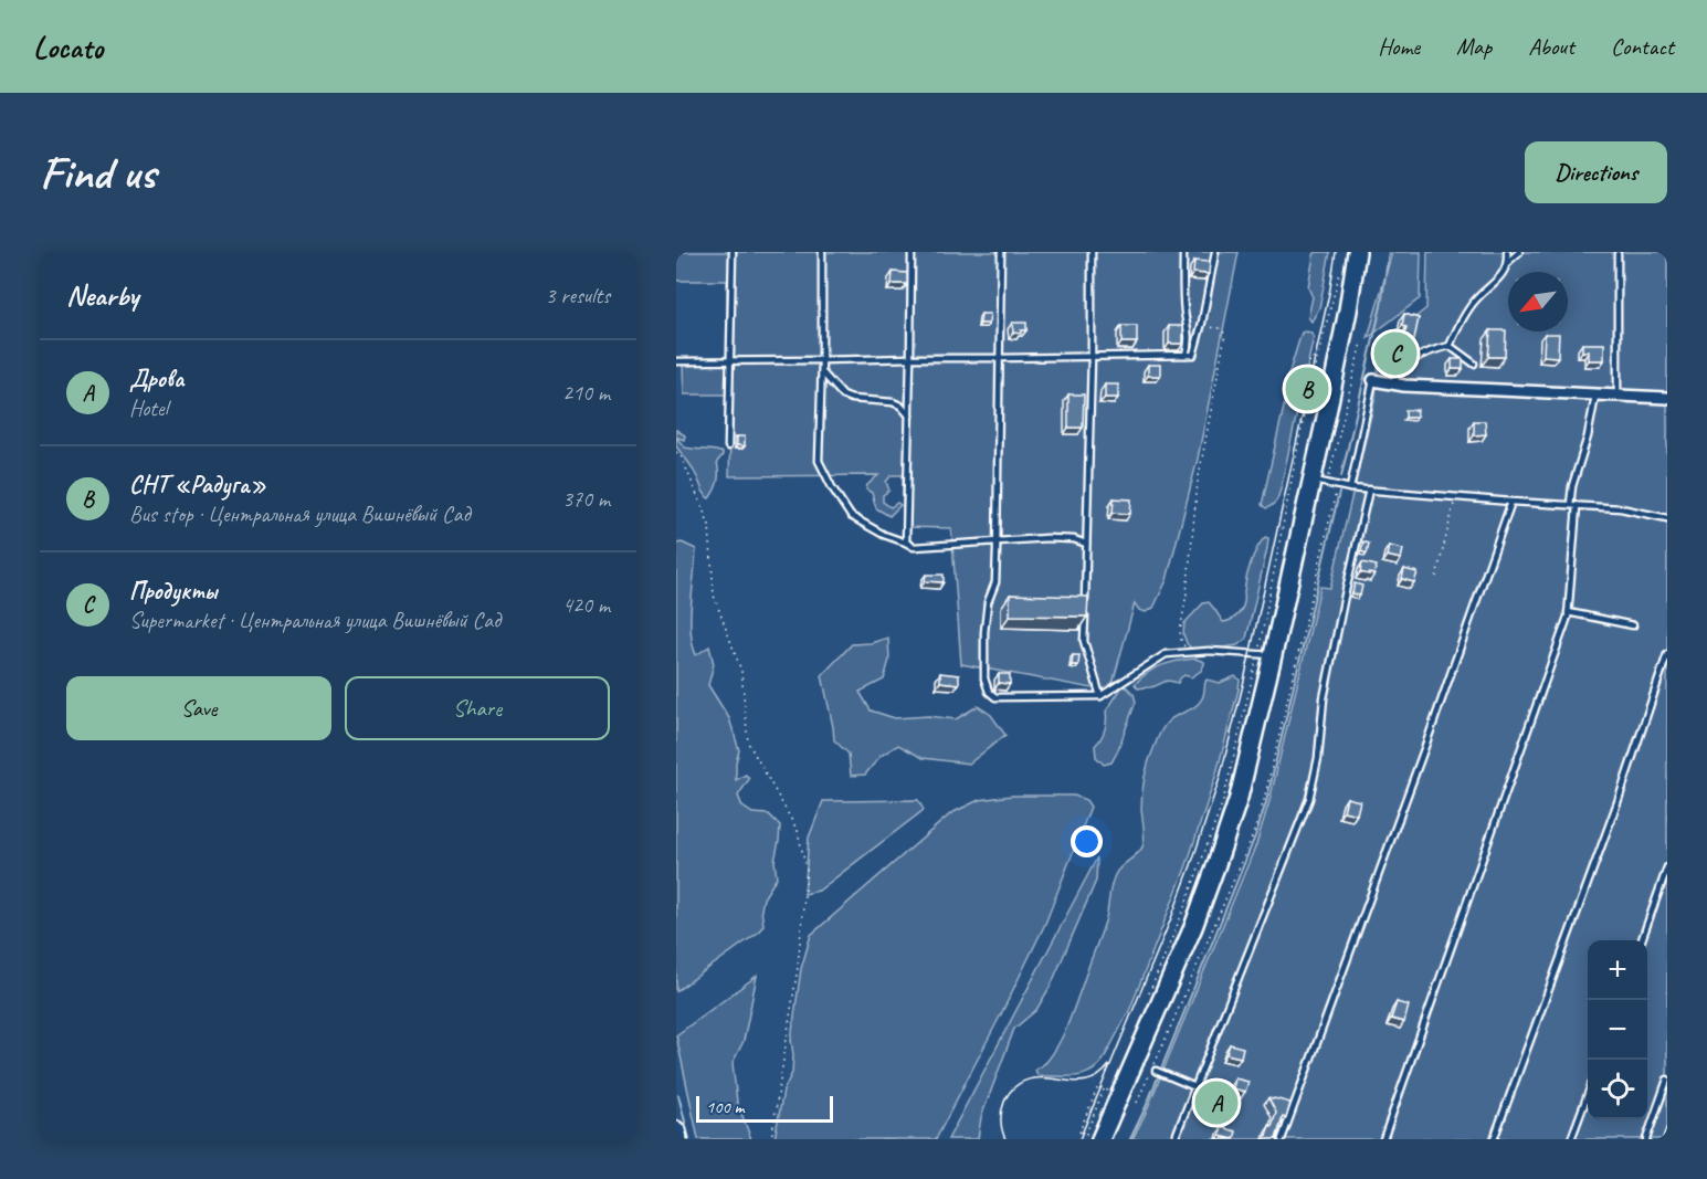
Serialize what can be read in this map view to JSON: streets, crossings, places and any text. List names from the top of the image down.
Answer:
{
  "scale_bar": "100 m",
  "north": "bottom left",
  "page": {
    "header": "Locato",
    "nav": [
      "Home",
      "Map",
      "About",
      "Contact"
    ],
    "buttons": [
      "Directions",
      ["Save", "Share"]
    ],
    "title": "Find us",
    "heading": ["Nearby", "3 results"],
    "pins": ["C", "B", "A"],
    "list": [
      {
        "mark": "A",
        "name": "Дрова",
        "note": "Hotel",
        "value": "210 m"
      },
      {
        "mark": "B",
        "name": "СНТ «Радуга»",
        "note": "Bus stop · Центральная улица Вишнёвый Сад",
        "value": "370 m"
      },
      {
        "mark": "C",
        "name": "Продукты",
        "note": "Supermarket · Центральная улица Вишнёвый Сад",
        "value": "420 m"
      }
    ],
    "map_buttons": ["+", "−"],
    "scale": "100 m"
  }
}
